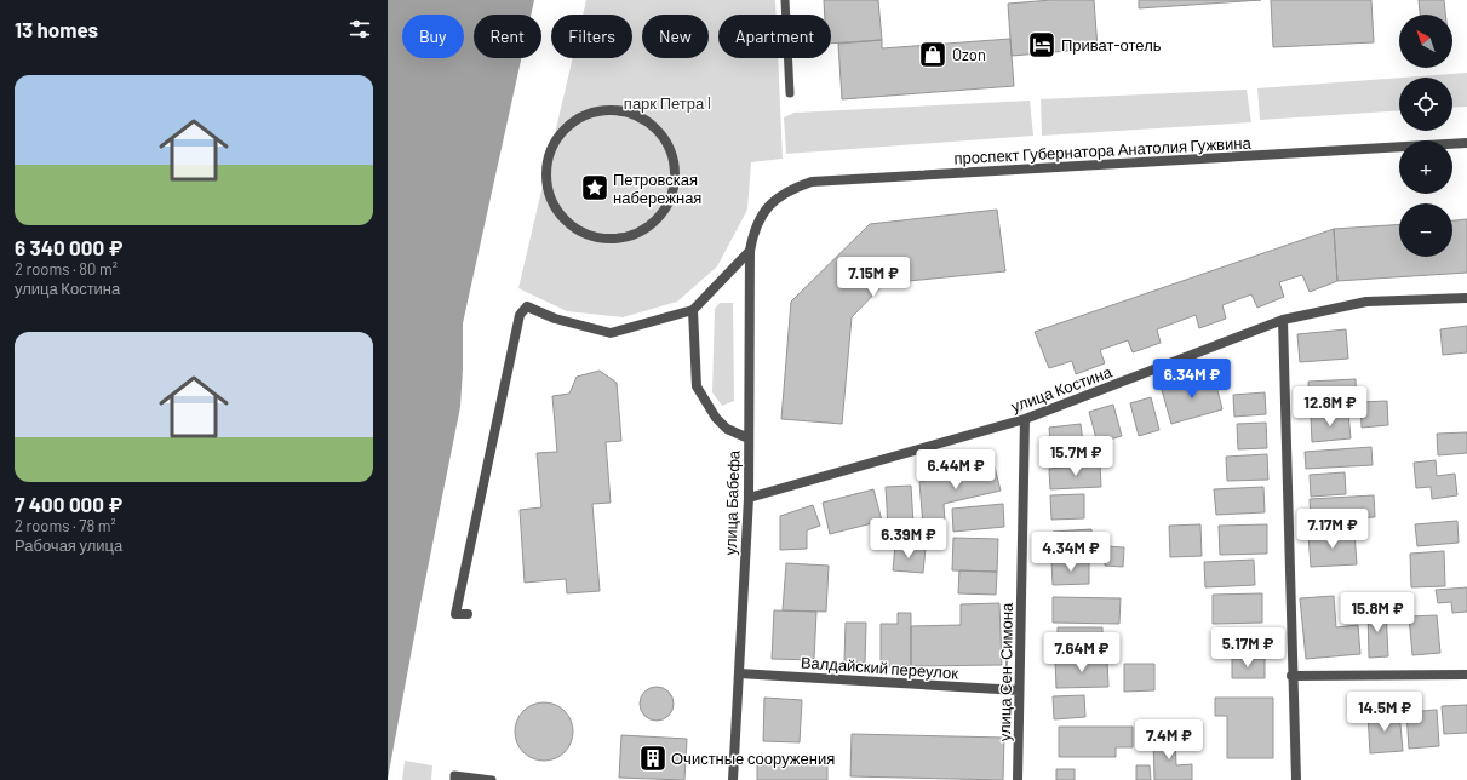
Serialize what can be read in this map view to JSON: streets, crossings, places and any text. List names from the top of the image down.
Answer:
{
  "streets": {
    "street": [
      "проспект Губернатора Анатолия Гужвина",
      "улица Костина",
      "улица Бабефа",
      "Валдайский переулок",
      "улица Сен-Симона"
    ]
  },
  "crossings": [
    ["проспект Губернатора Анатолия Гужвина", "улица Бабефа"],
    ["улица Костина", "улица Бабефа"],
    ["улица Костина", "улица Сен-Симона"],
    ["улица Бабефа", "Валдайский переулок"],
    ["Валдайский переулок", "улица Сен-Симона"]
  ],
  "parks": ["парк Петра I"],
  "places": {
    "hotel": ["Приват-отель"],
    "shop": ["Ozon"],
    "place": ["Петровская набережная"],
    "building": ["Очистные сооружения"]
  },
  "north": "top left",
  "page": {
    "heading": "13 homes",
    "map_buttons": ["+", "−"],
    "chip": [
      "Buy",
      "Rent",
      "Filters",
      "New",
      "Apartment"
    ],
    "list": [
      {
        "name": "6 340 000 ₽",
        "note": "2 rooms · 80 m² · улица Костина"
      },
      {
        "name": "7 400 000 ₽",
        "note": "2 rooms · 78 m² · Рабочая улица"
      }
    ],
    "price": [
      "7.15M ₽",
      "6.34M ₽",
      "12.8M ₽",
      "15.7M ₽",
      "6.44M ₽",
      "7.17M ₽",
      "6.39M ₽",
      "4.34M ₽",
      "15.8M ₽",
      "5.17M ₽",
      "7.64M ₽",
      "14.5M ₽",
      "7.4M ₽"
    ]
  }
}
